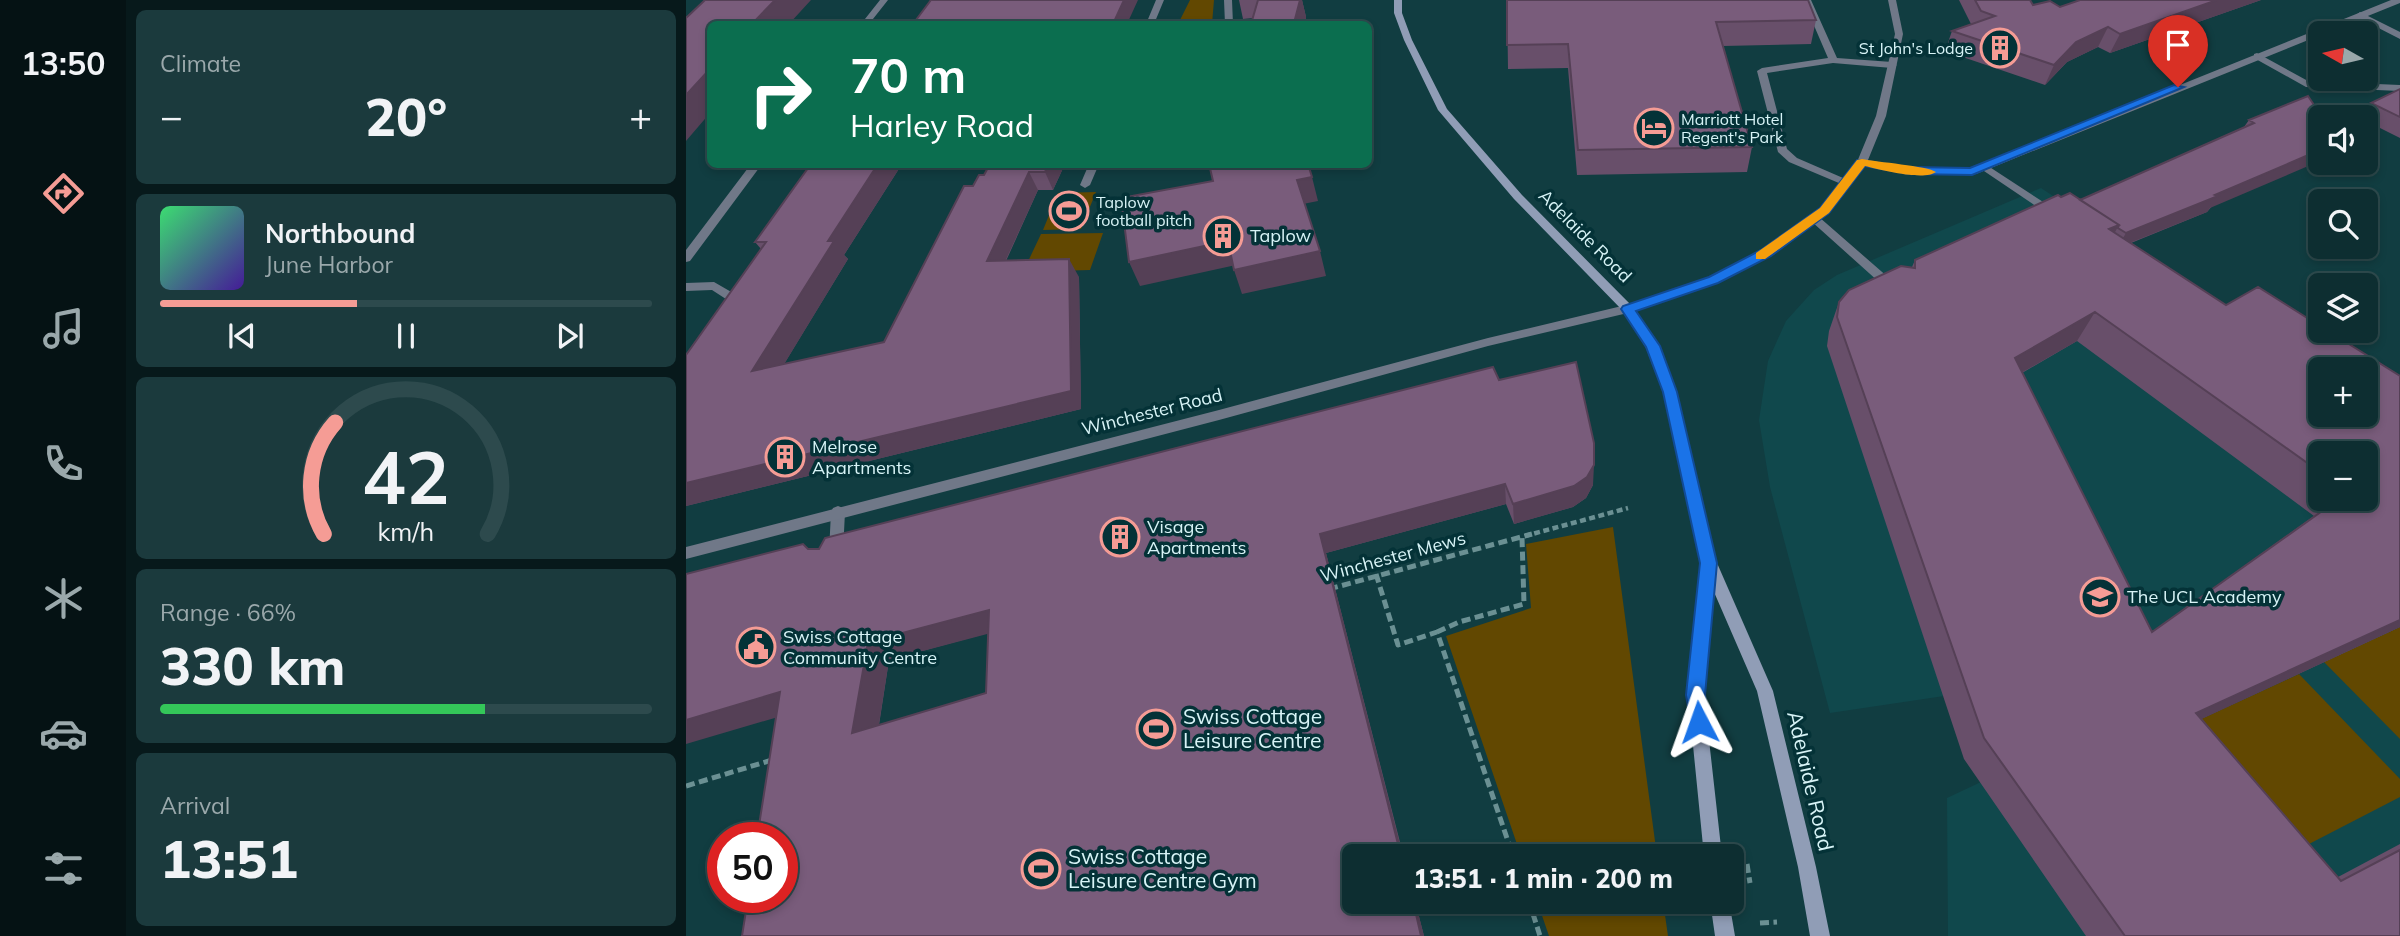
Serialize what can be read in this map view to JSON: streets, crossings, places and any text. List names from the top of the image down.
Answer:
{
  "streets": {
    "main road": ["Adelaide Road"],
    "street": ["Winchester Road"],
    "path": ["Winchester Mews"]
  },
  "crossings": [
    ["Adelaide Road", "Winchester Road"]
  ],
  "places": {
    "building": [
      "St John's Lodge",
      "Taplow",
      "Melrose Apartments",
      "Visage Apartments"
    ],
    "hotel": ["Marriott Hotel Regent's Park"],
    "sports": ["Taplow football pitch", "Swiss Cottage Leisure Centre", "Swiss Cottage Leisure Centre Gym"],
    "school or university": ["The UCL Academy"],
    "public building": ["Swiss Cottage Community Centre"]
  },
  "north": "left",
  "page": {
    "tabs": "13:50",
    "tile": [
      "Climate",
      ["Range · 66%", "330 km"],
      ["Arrival", "13:51"]
    ],
    "map_buttons": ["+", "−"],
    "turn": ["70 m", "Harley Road"],
    "heat": ["−", "20°", "+"],
    "song": ["Northbound", "June Harbor"],
    "limit": "50",
    "trip": "13:51 · 1 min · 200 m",
    "gauge": ["42", "km/h"]
  }
}
